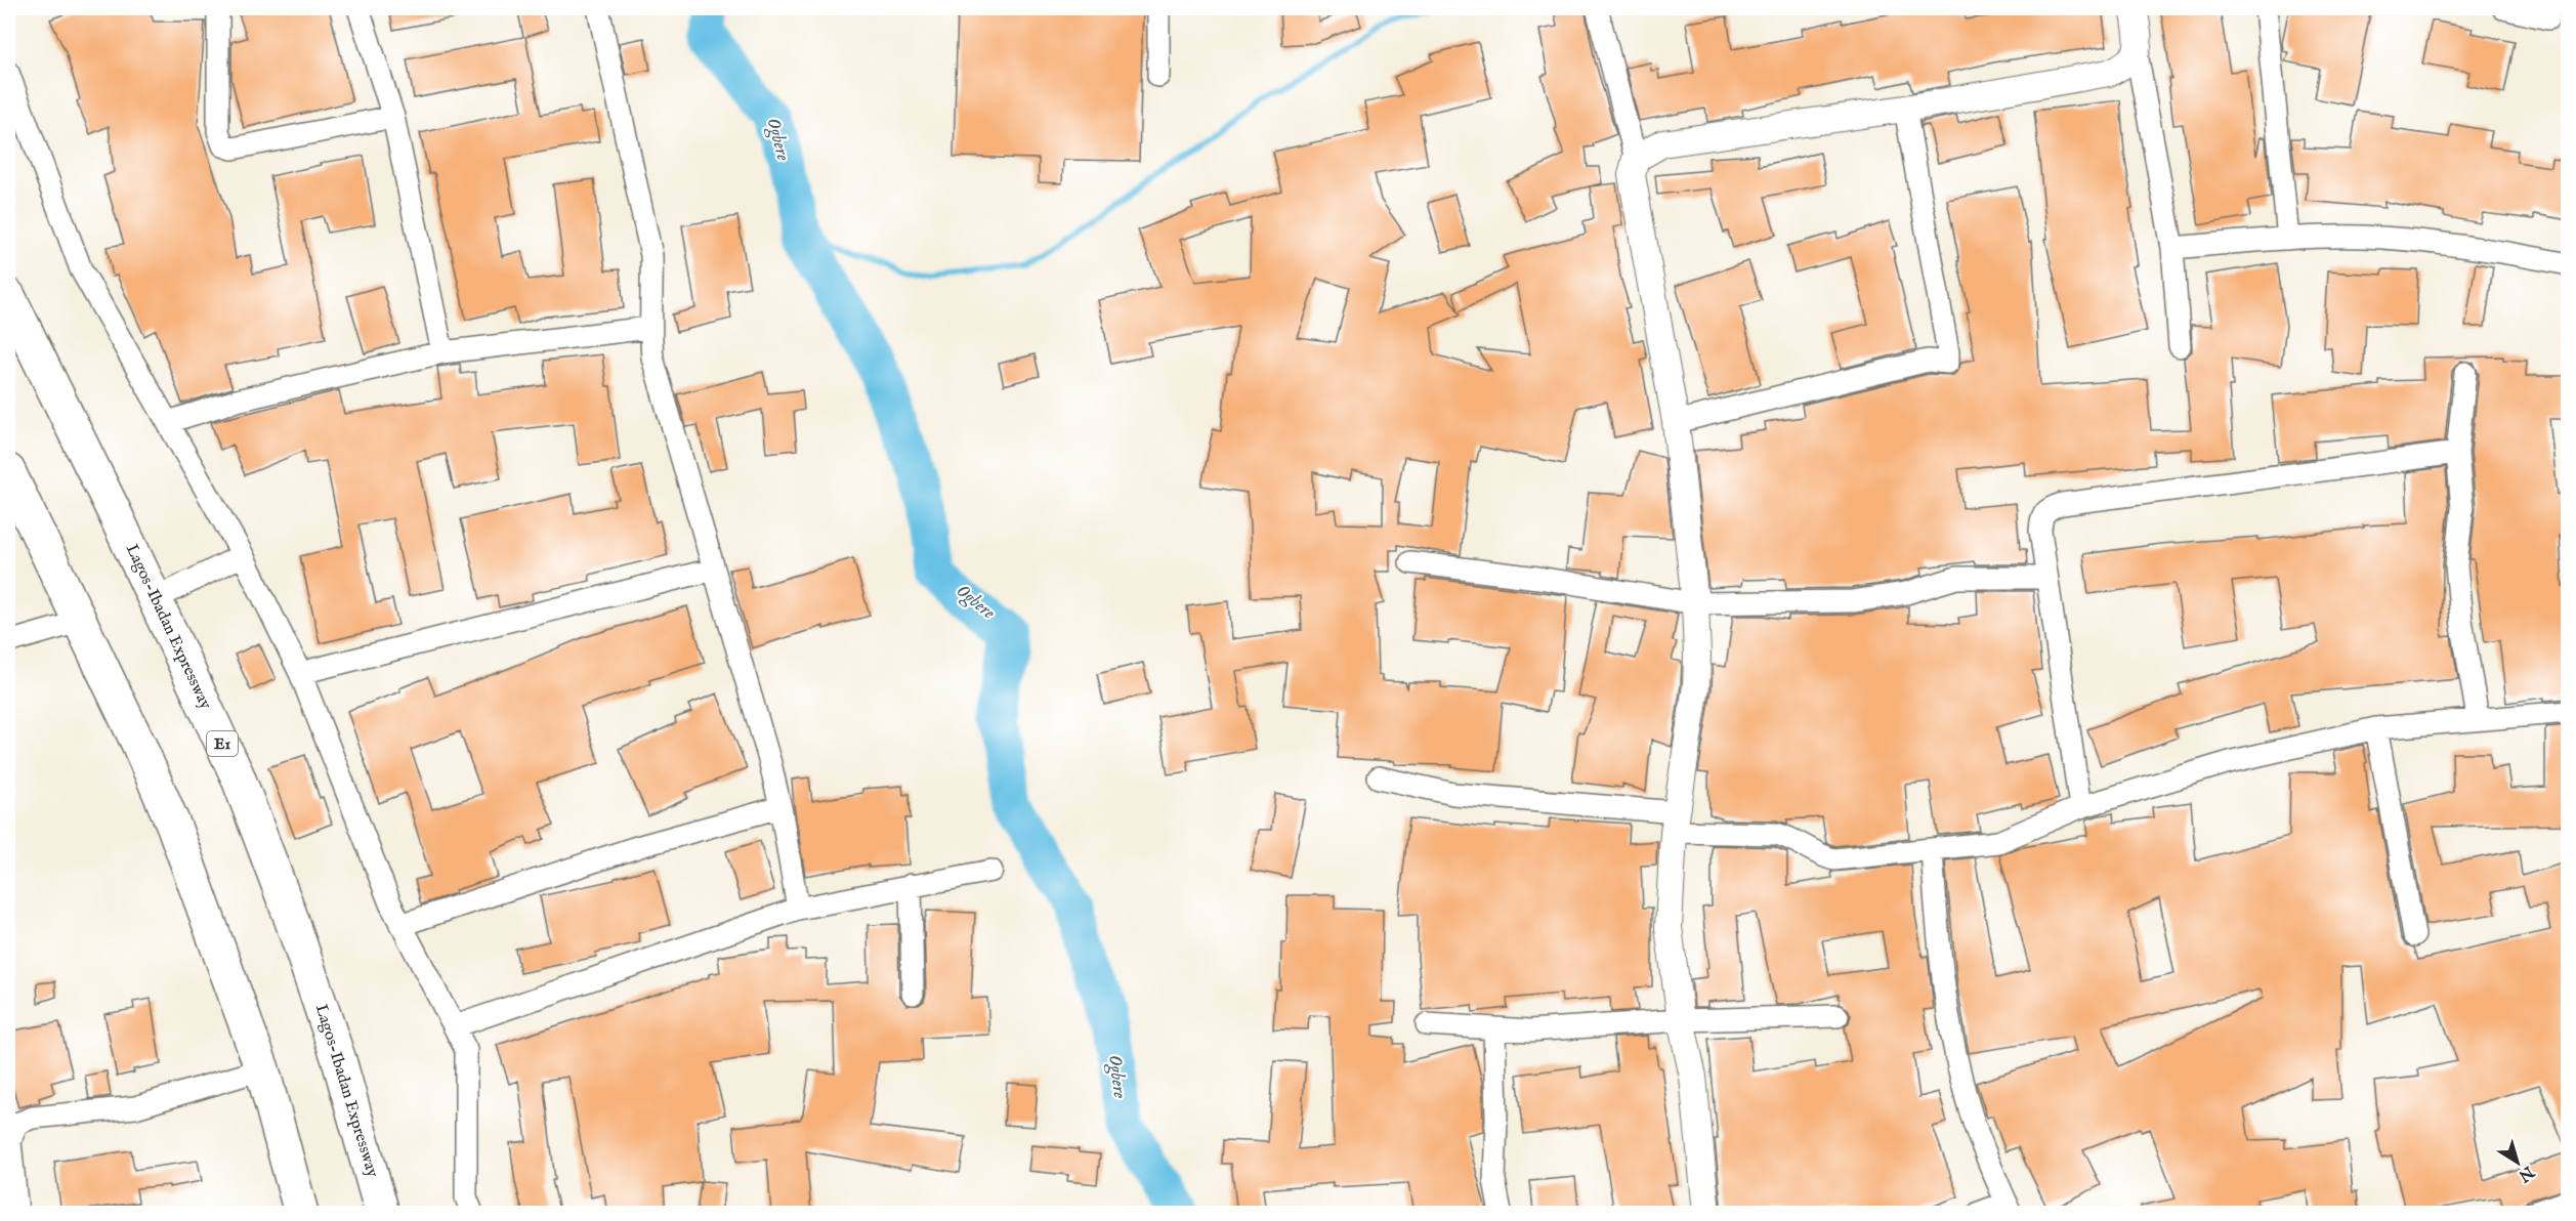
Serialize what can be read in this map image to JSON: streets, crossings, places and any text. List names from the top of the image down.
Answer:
{
  "streets": {
    "highway": ["Lagos-Ibadan Expressway", "E1"]
  },
  "water": ["Ogbere"],
  "north": "bottom right"
}
